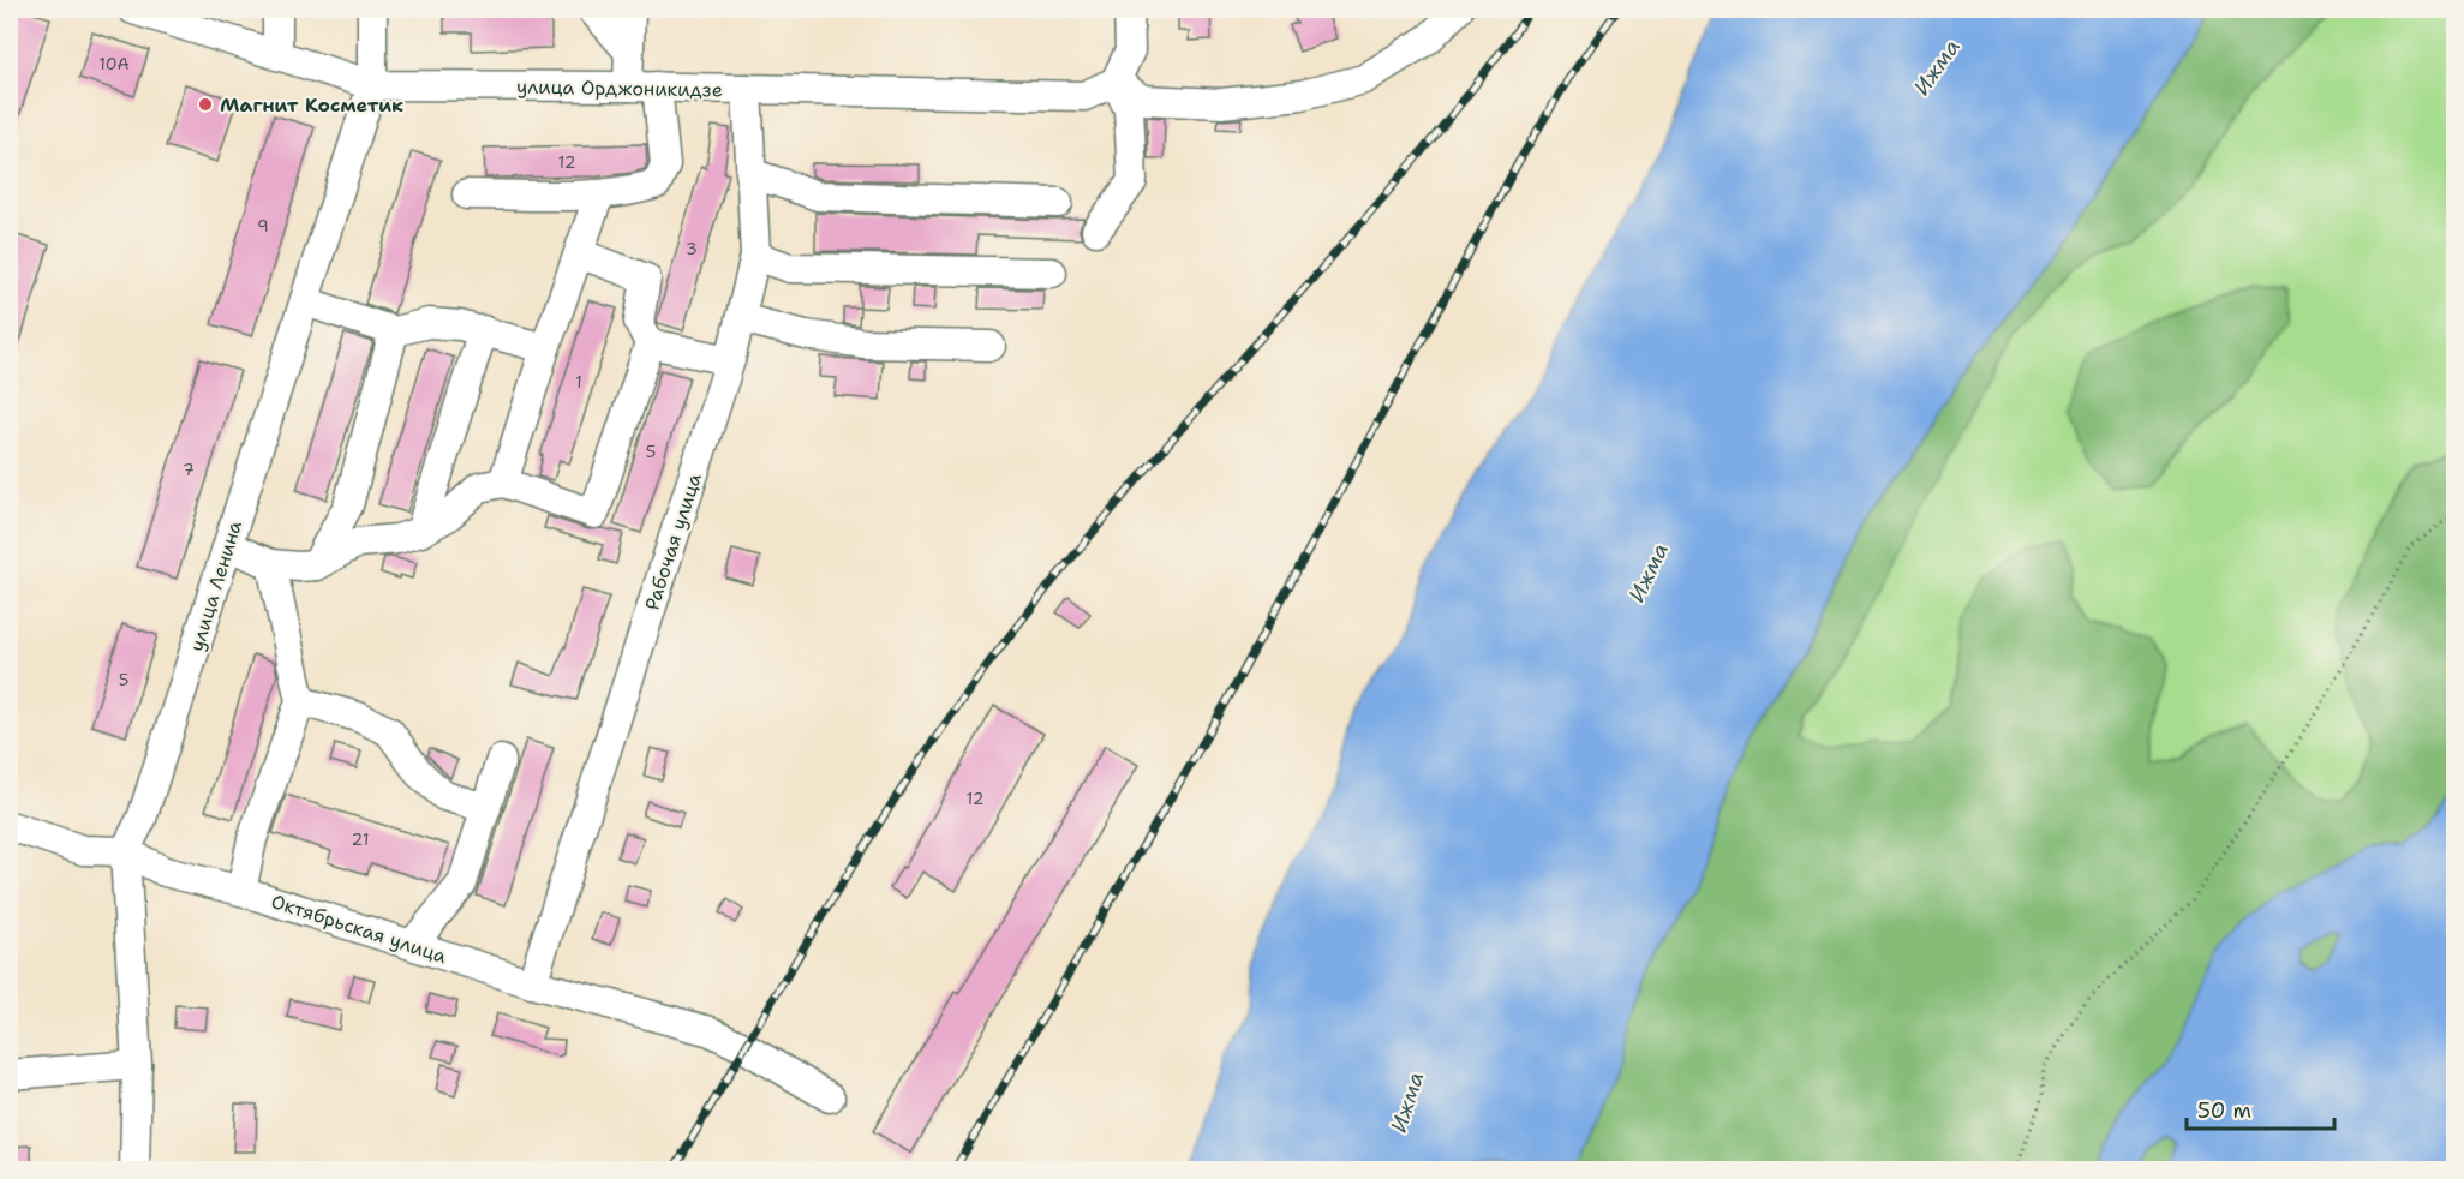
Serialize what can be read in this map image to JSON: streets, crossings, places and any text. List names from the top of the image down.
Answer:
{
  "streets": {
    "street": [
      "улица Орджоникидзе",
      "Рабочая улица",
      "улица Ленина",
      "Октябрьская улица"
    ]
  },
  "crossings": [
    ["улица Орджоникидзе", "Рабочая улица"],
    ["улица Орджоникидзе", "улица Ленина"],
    ["Рабочая улица", "Октябрьская улица"],
    ["улица Ленина", "Октябрьская улица"]
  ],
  "water": ["Ижма"],
  "places": ["Магнит Косметик"],
  "house_numbers": [
    "10А",
    "12",
    "9",
    "3",
    "1",
    "5",
    "7",
    "5",
    "12",
    "21"
  ],
  "scale_bar": "50 m"
}
